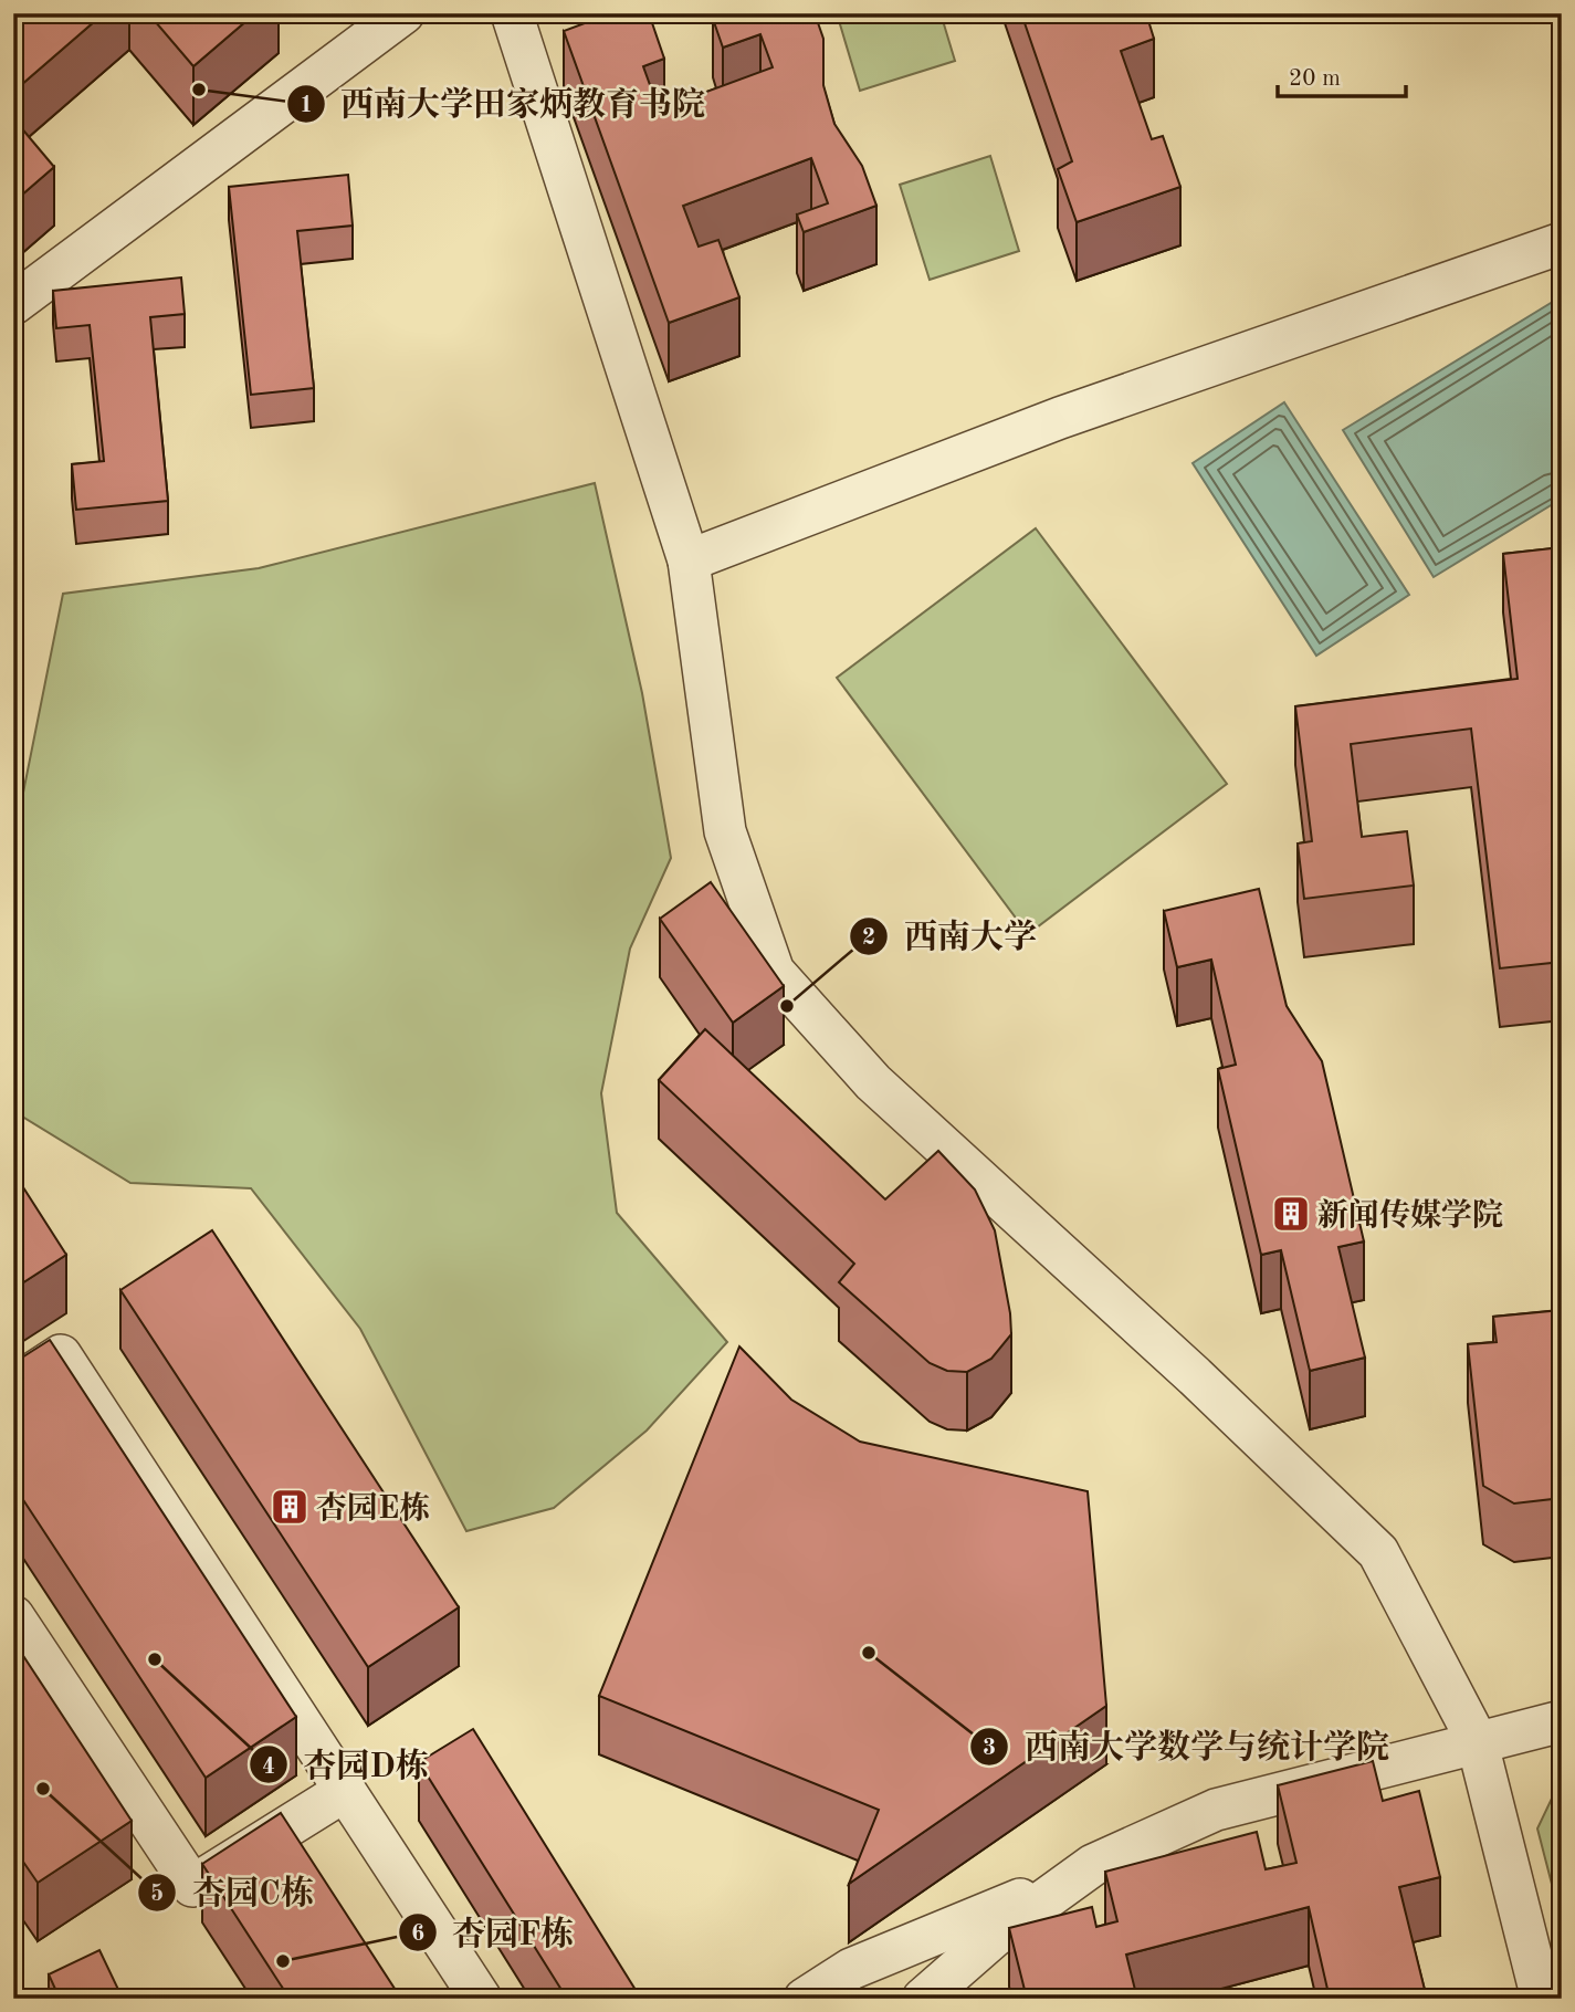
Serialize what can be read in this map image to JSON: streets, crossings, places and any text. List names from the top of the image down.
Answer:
{
  "places": {
    "other": [
      "西南大学田家炳教育书院",
      "西南大学",
      "西南大学数学与统计学院",
      "杏园D栋",
      "杏园C栋",
      "杏园F栋"
    ],
    "building": ["新闻传媒学院", "杏园E栋"]
  },
  "scale_bar": "20 m"
}
